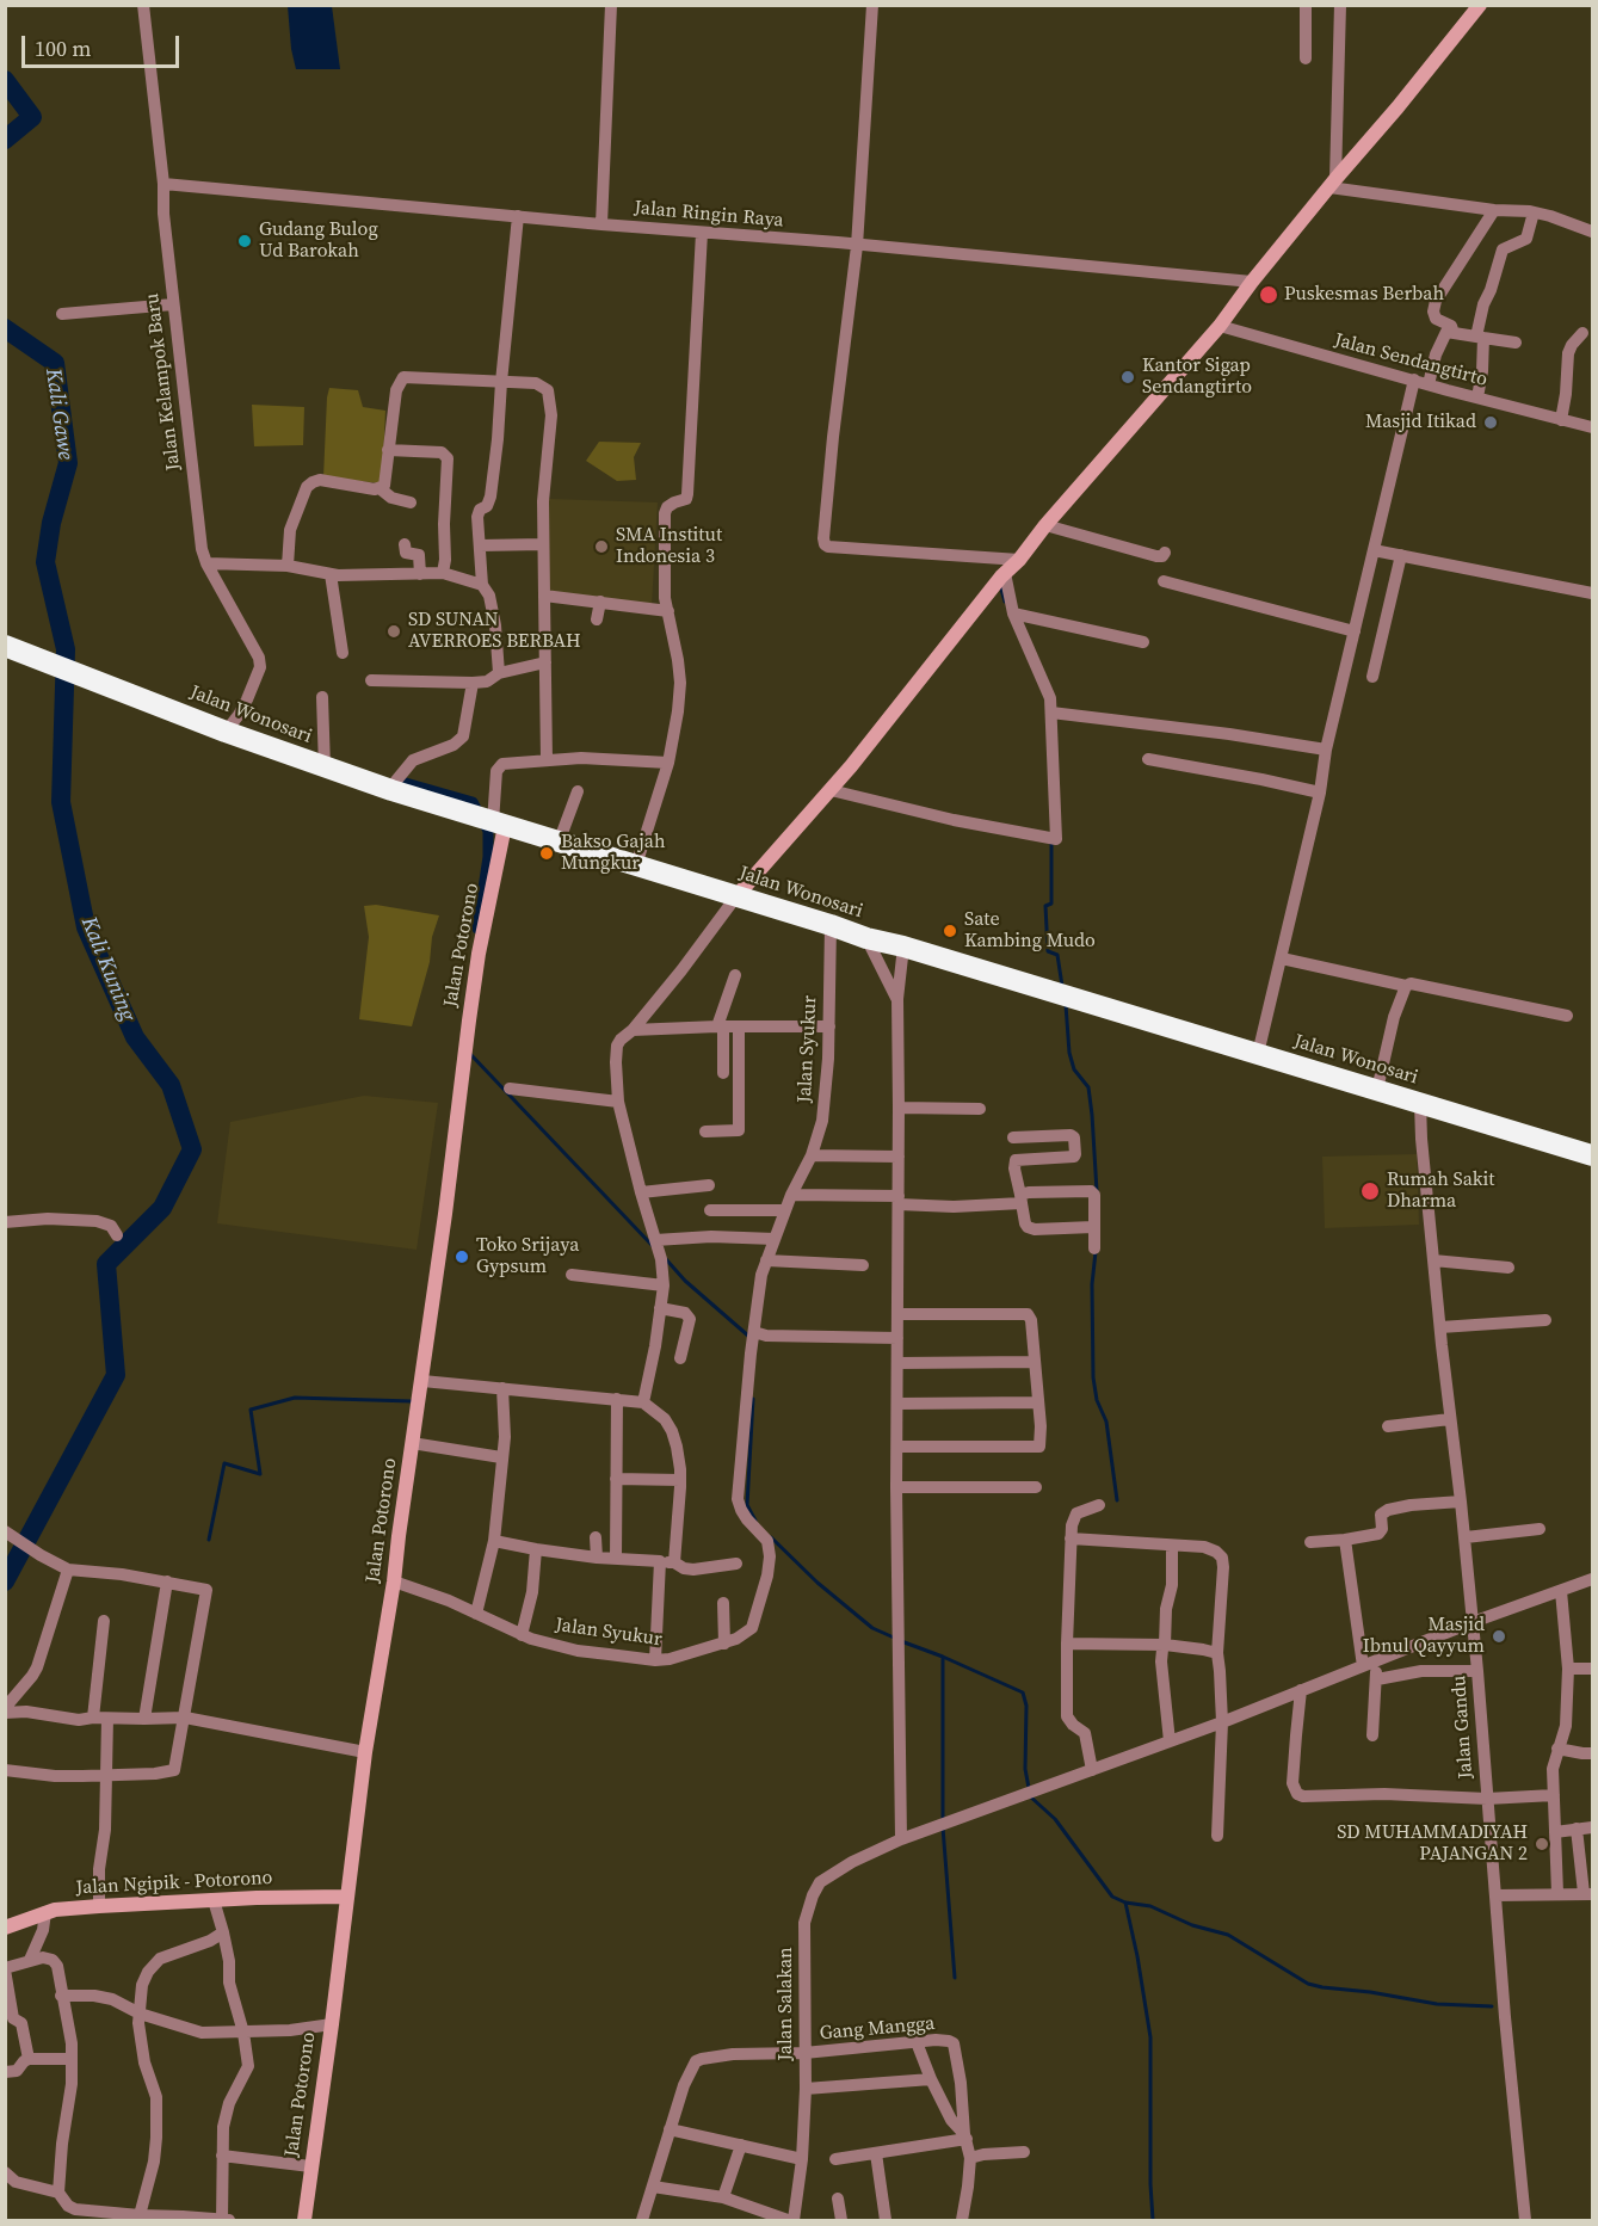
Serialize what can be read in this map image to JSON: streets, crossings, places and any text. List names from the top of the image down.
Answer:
{
  "streets": {
    "highway": ["Jalan Wonosari"],
    "street": [
      "Jalan Ringin Raya",
      "Jalan Sendangtirto",
      "Jalan Kelampok Baru",
      "Jalan Potorono",
      "Jalan Syukur",
      "Jalan Gandu",
      "Jalan Ngipik - Potorono",
      "Jalan Salakan",
      "Gang Mangga"
    ]
  },
  "crossings": [
    ["Jalan Ringin Raya", "Jalan Kelampok Baru"],
    ["Jalan Kelampok Baru", "Jalan Wonosari"],
    ["Jalan Wonosari", "Jalan Potorono"],
    ["Jalan Wonosari", "Jalan Syukur"],
    ["Jalan Wonosari", "Jalan Gandu"],
    ["Jalan Potorono", "Jalan Syukur"],
    ["Jalan Potorono", "Jalan Ngipik - Potorono"],
    ["Jalan Gandu", "Jalan Salakan"],
    ["Jalan Salakan", "Gang Mangga"]
  ],
  "water": ["Kali Gawe", "Kali Kuning"],
  "places": [
    "Gudang Bulog Ud Barokah",
    "Puskesmas Berbah",
    "Kantor Sigap Sendangtirto",
    "Masjid Itikad",
    "SMA Institut Indonesia 3",
    "SD SUNAN AVERROES BERBAH",
    "Bakso Gajah Mungkur",
    "Sate Kambing Mudo",
    "Rumah Sakit Dharma",
    "Toko Srijaya Gypsum",
    "Masjid Ibnul Qayyum",
    "SD MUHAMMADIYAH PAJANGAN 2"
  ],
  "scale_bar": "100 m"
}
